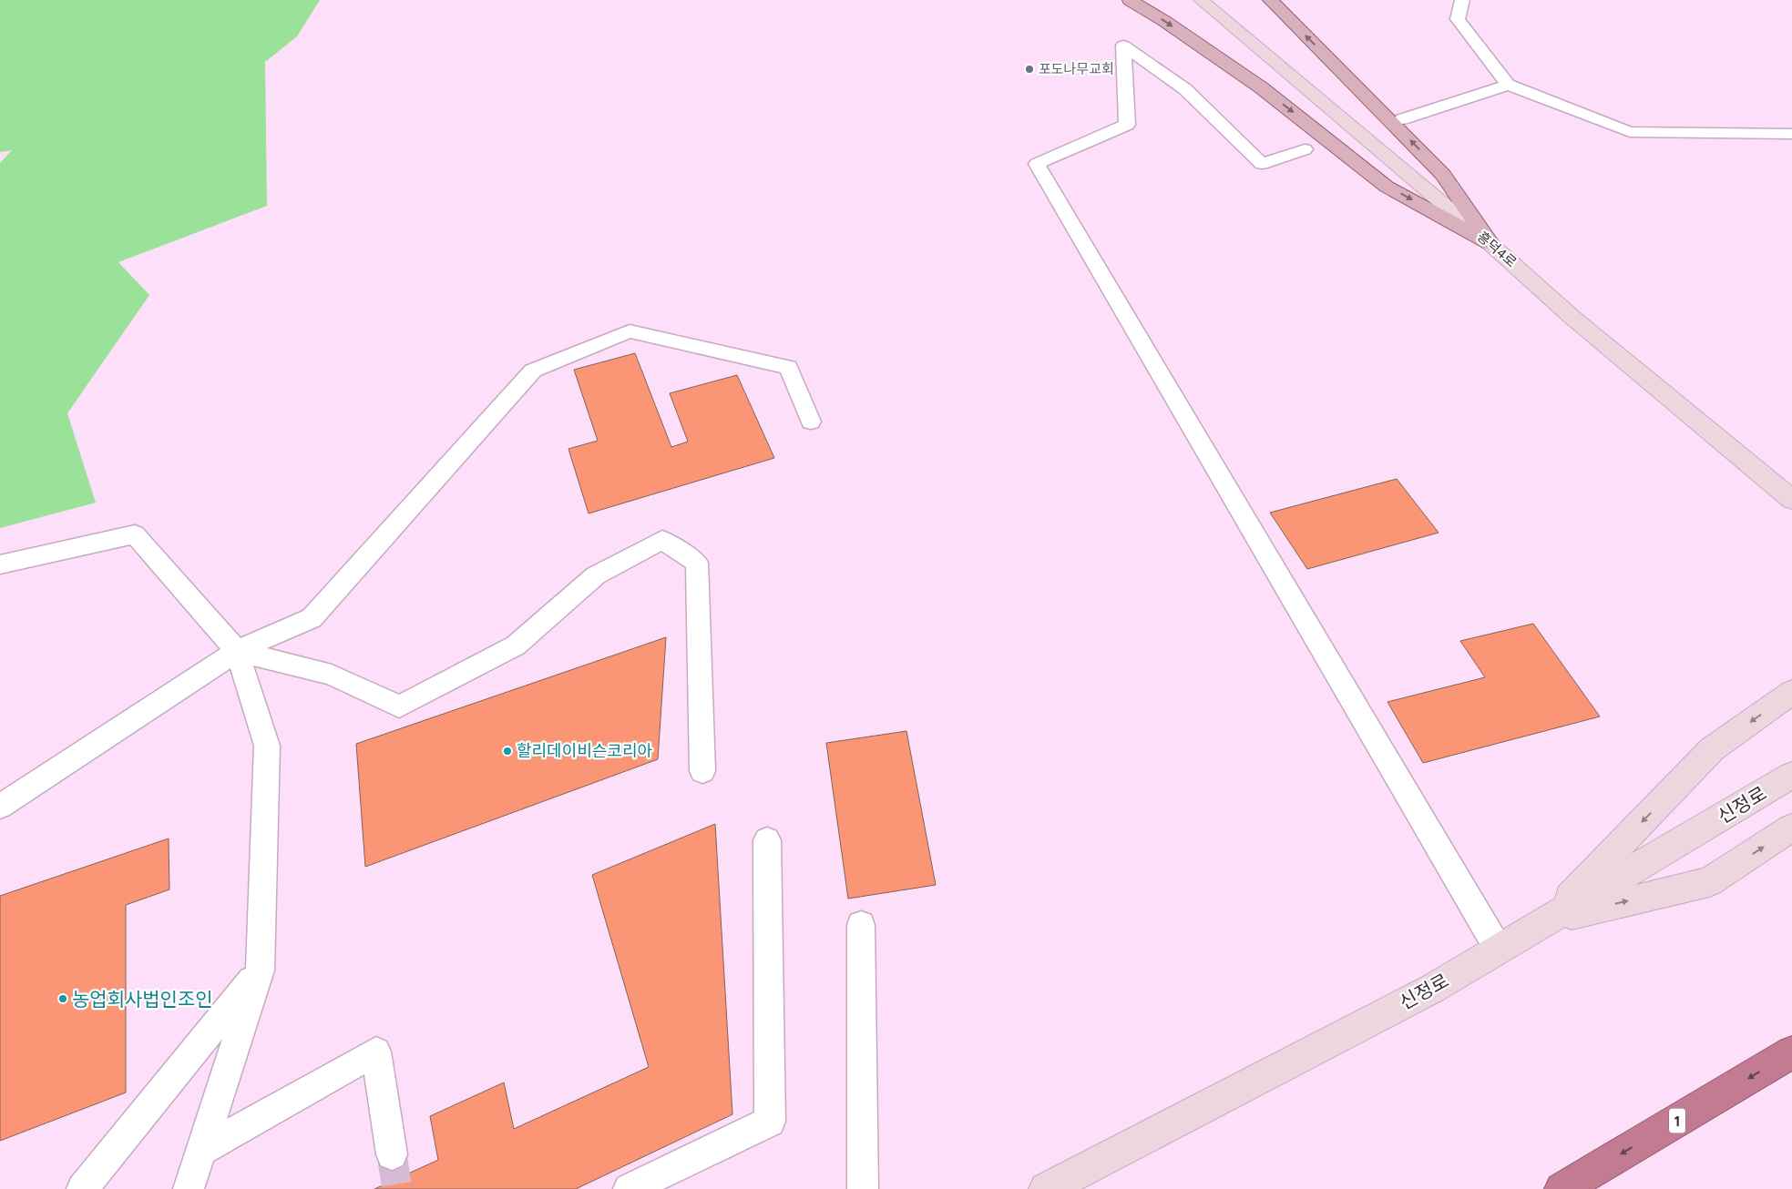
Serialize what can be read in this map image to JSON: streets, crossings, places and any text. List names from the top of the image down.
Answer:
{
  "streets": {
    "highway": ["1"],
    "street": ["흥덕4로", "신정로"]
  },
  "places": ["포도나무교회", "할리데이비슨코리아", "농업회사법인조인"]
}
